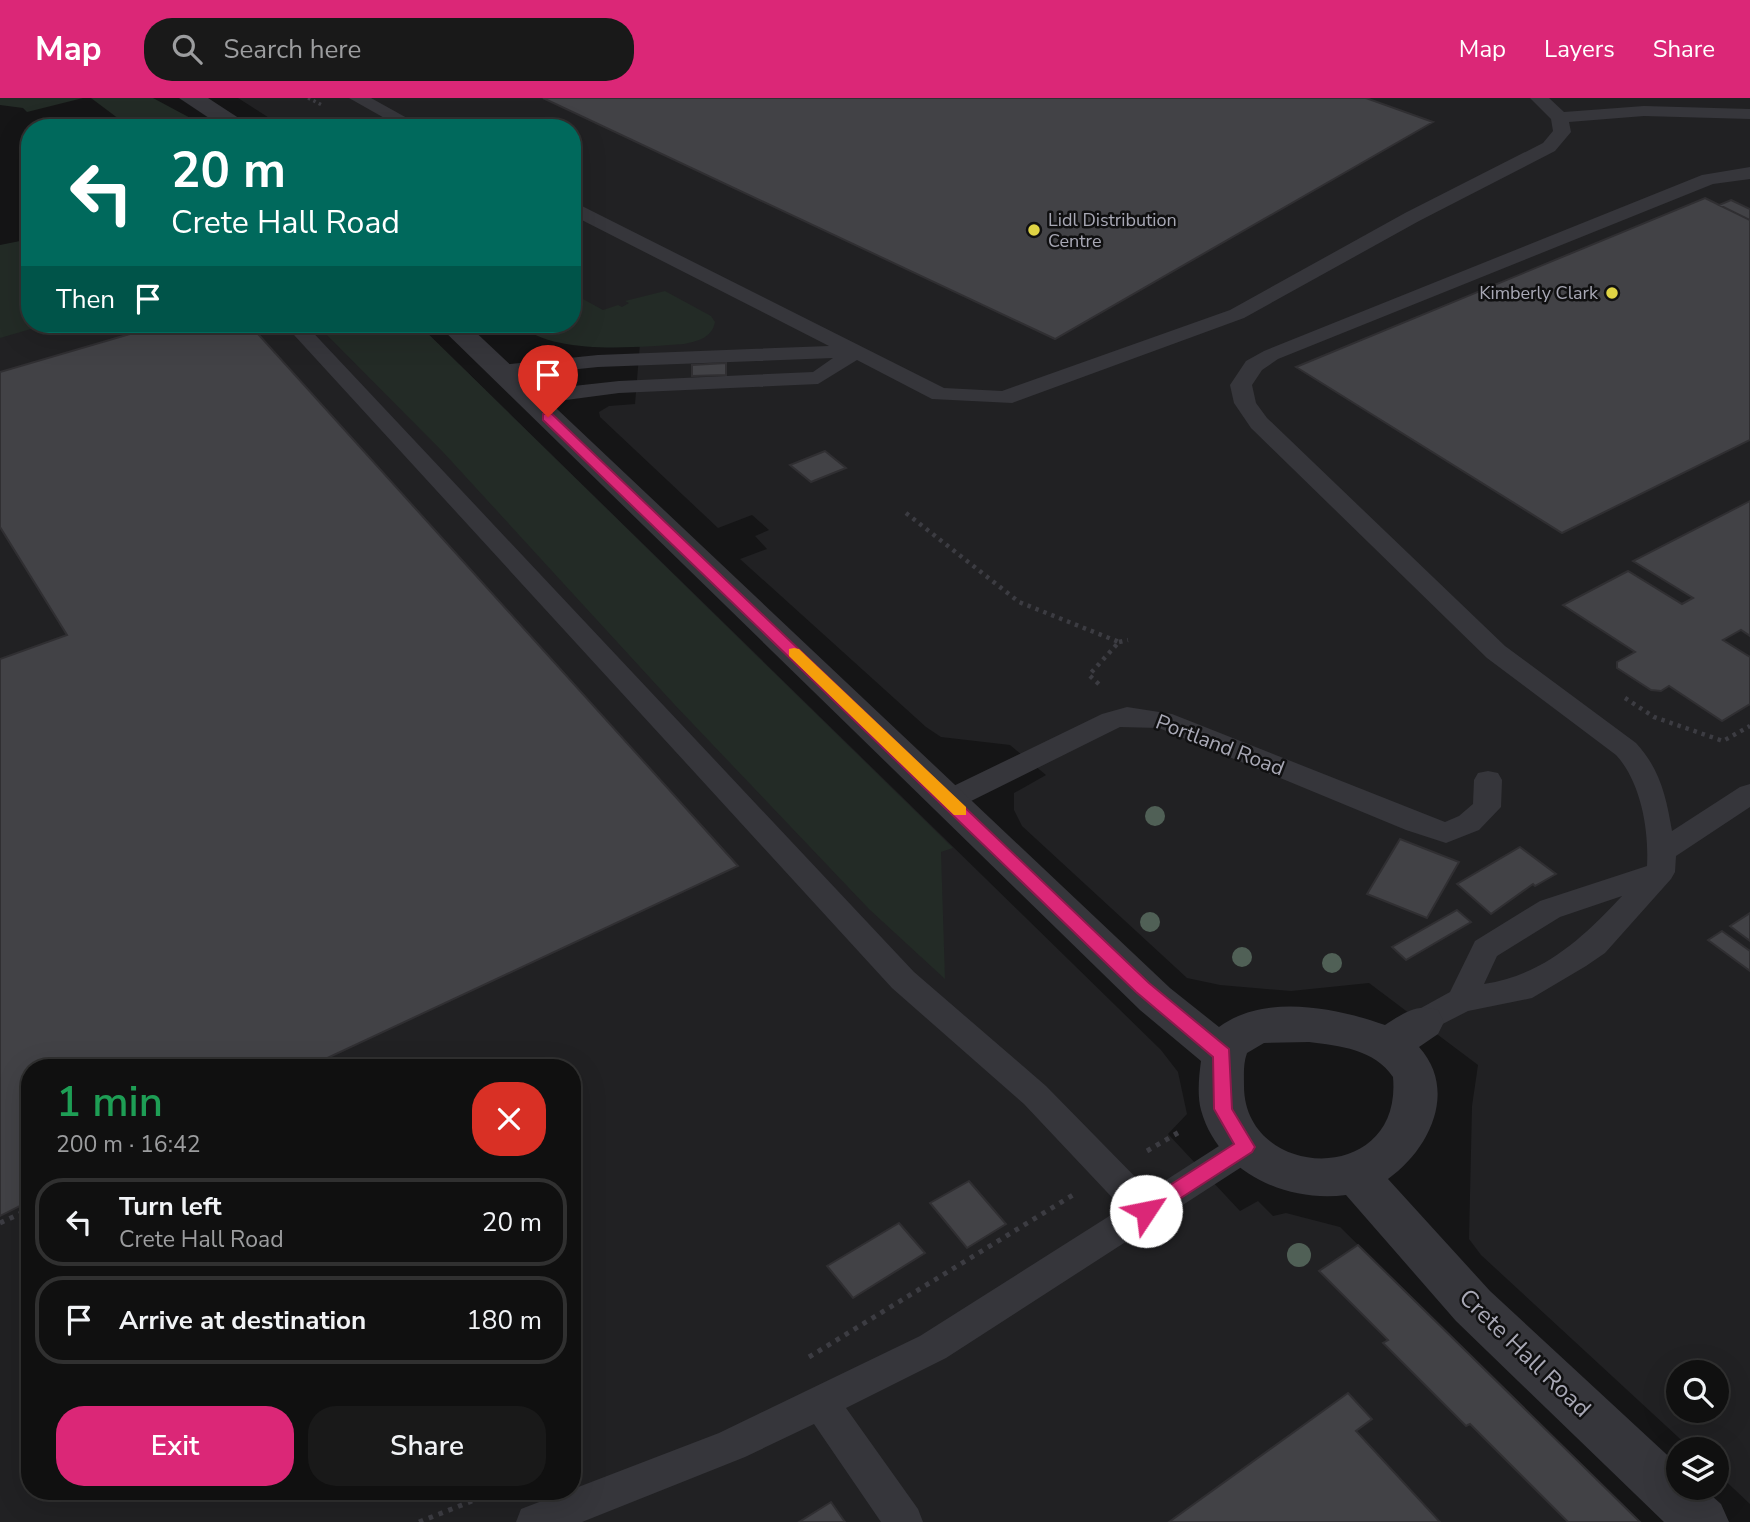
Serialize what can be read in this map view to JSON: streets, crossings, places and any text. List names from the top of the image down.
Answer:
{
  "streets": {
    "street": ["Crete Hall Road"],
    "lane": ["Portland Road"]
  },
  "places": ["Lidl Distribution Centre", "Kimberly Clark"],
  "page": {
    "header": "Map",
    "search": "Search here",
    "nav": ["Map", "Layers", "Share"],
    "turn": ["20 m", "Crete Hall Road"],
    "then": "Then",
    "heading": ["1 min", "200 m · 16:42"],
    "list": [
      {
        "name": "Turn left",
        "note": "Crete Hall Road",
        "value": "20 m"
      },
      {
        "name": "Arrive at destination",
        "value": "180 m"
      }
    ],
    "buttons": ["Exit", "Share"]
  }
}
